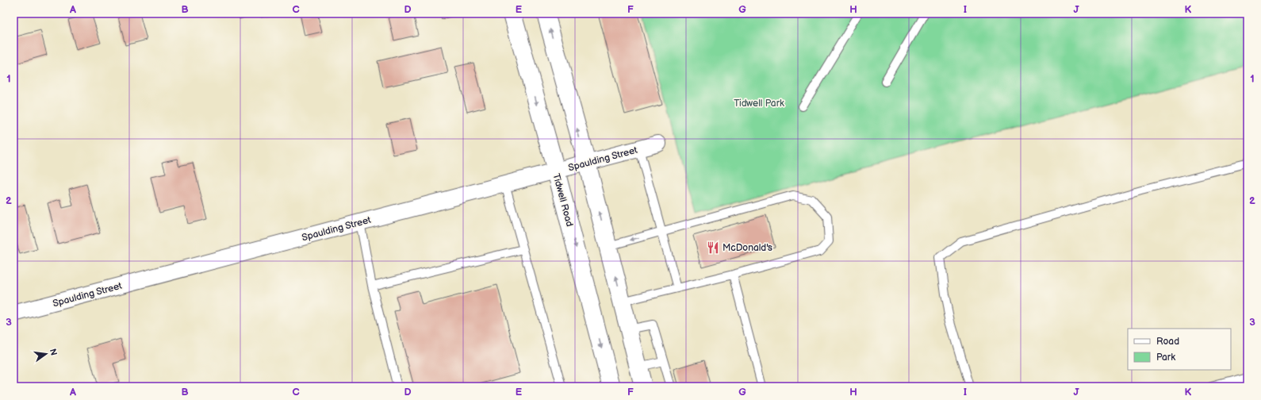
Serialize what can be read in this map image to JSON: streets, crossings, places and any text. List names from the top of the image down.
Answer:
{
  "streets": {
    "main road": ["Tidwell Road"],
    "street": ["Spaulding Street"]
  },
  "crossings": [
    ["Spaulding Street", "Tidwell Road"]
  ],
  "parks": ["Tidwell Park"],
  "places": {
    "restaurant": ["McDonald's"]
  },
  "legend": ["Road", "Park"],
  "north": "right",
  "grid": {
    "columns": [
      "A",
      "B",
      "C",
      "D",
      "E",
      "F",
      "G",
      "H",
      "I",
      "J",
      "K"
    ],
    "rows": ["1", "2", "3"]
  }
}
